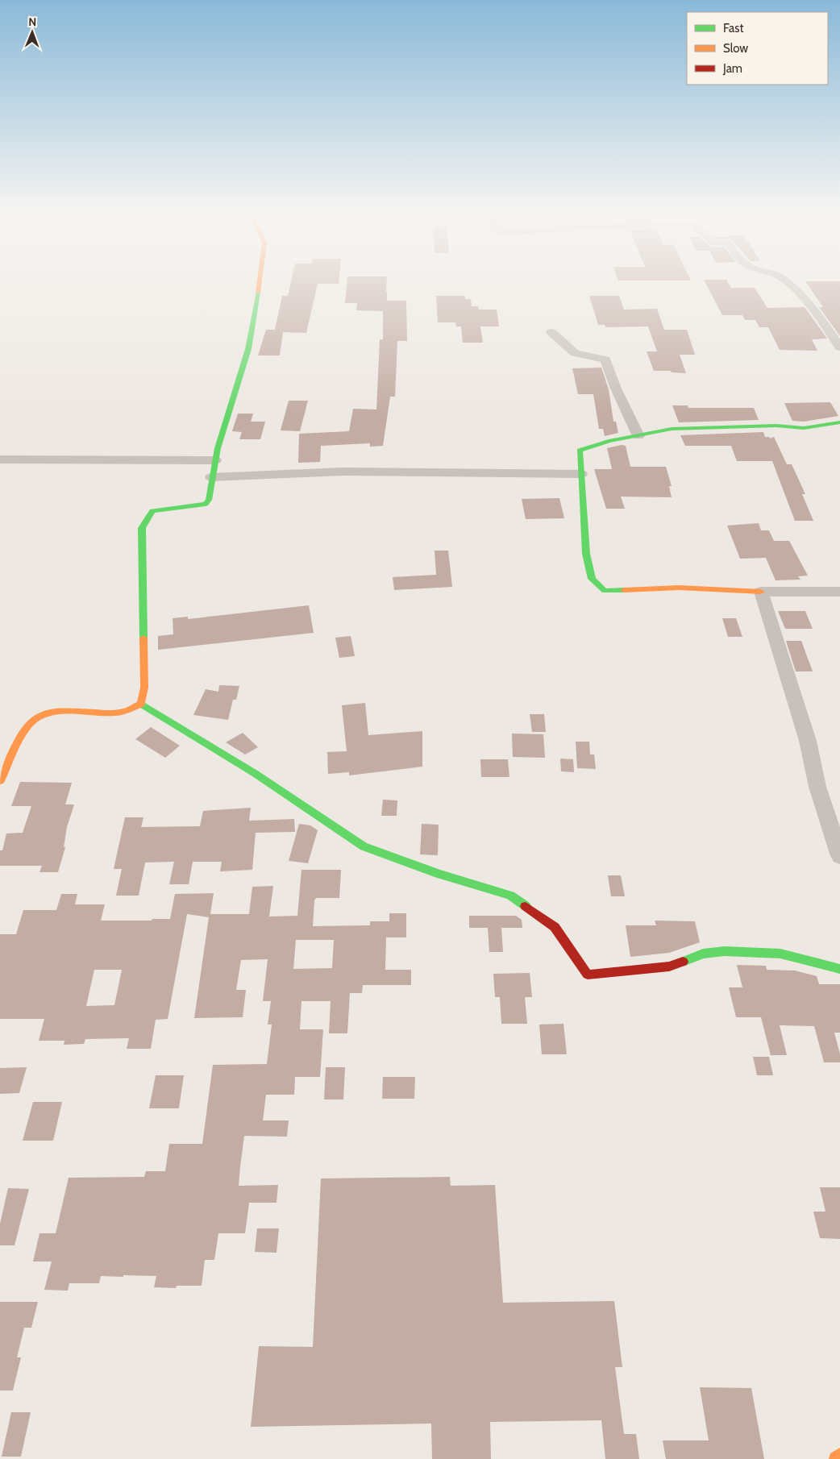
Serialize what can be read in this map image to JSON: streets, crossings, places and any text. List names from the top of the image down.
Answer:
{
  "legend": ["Fast", "Slow", "Jam"],
  "north": "top"
}
